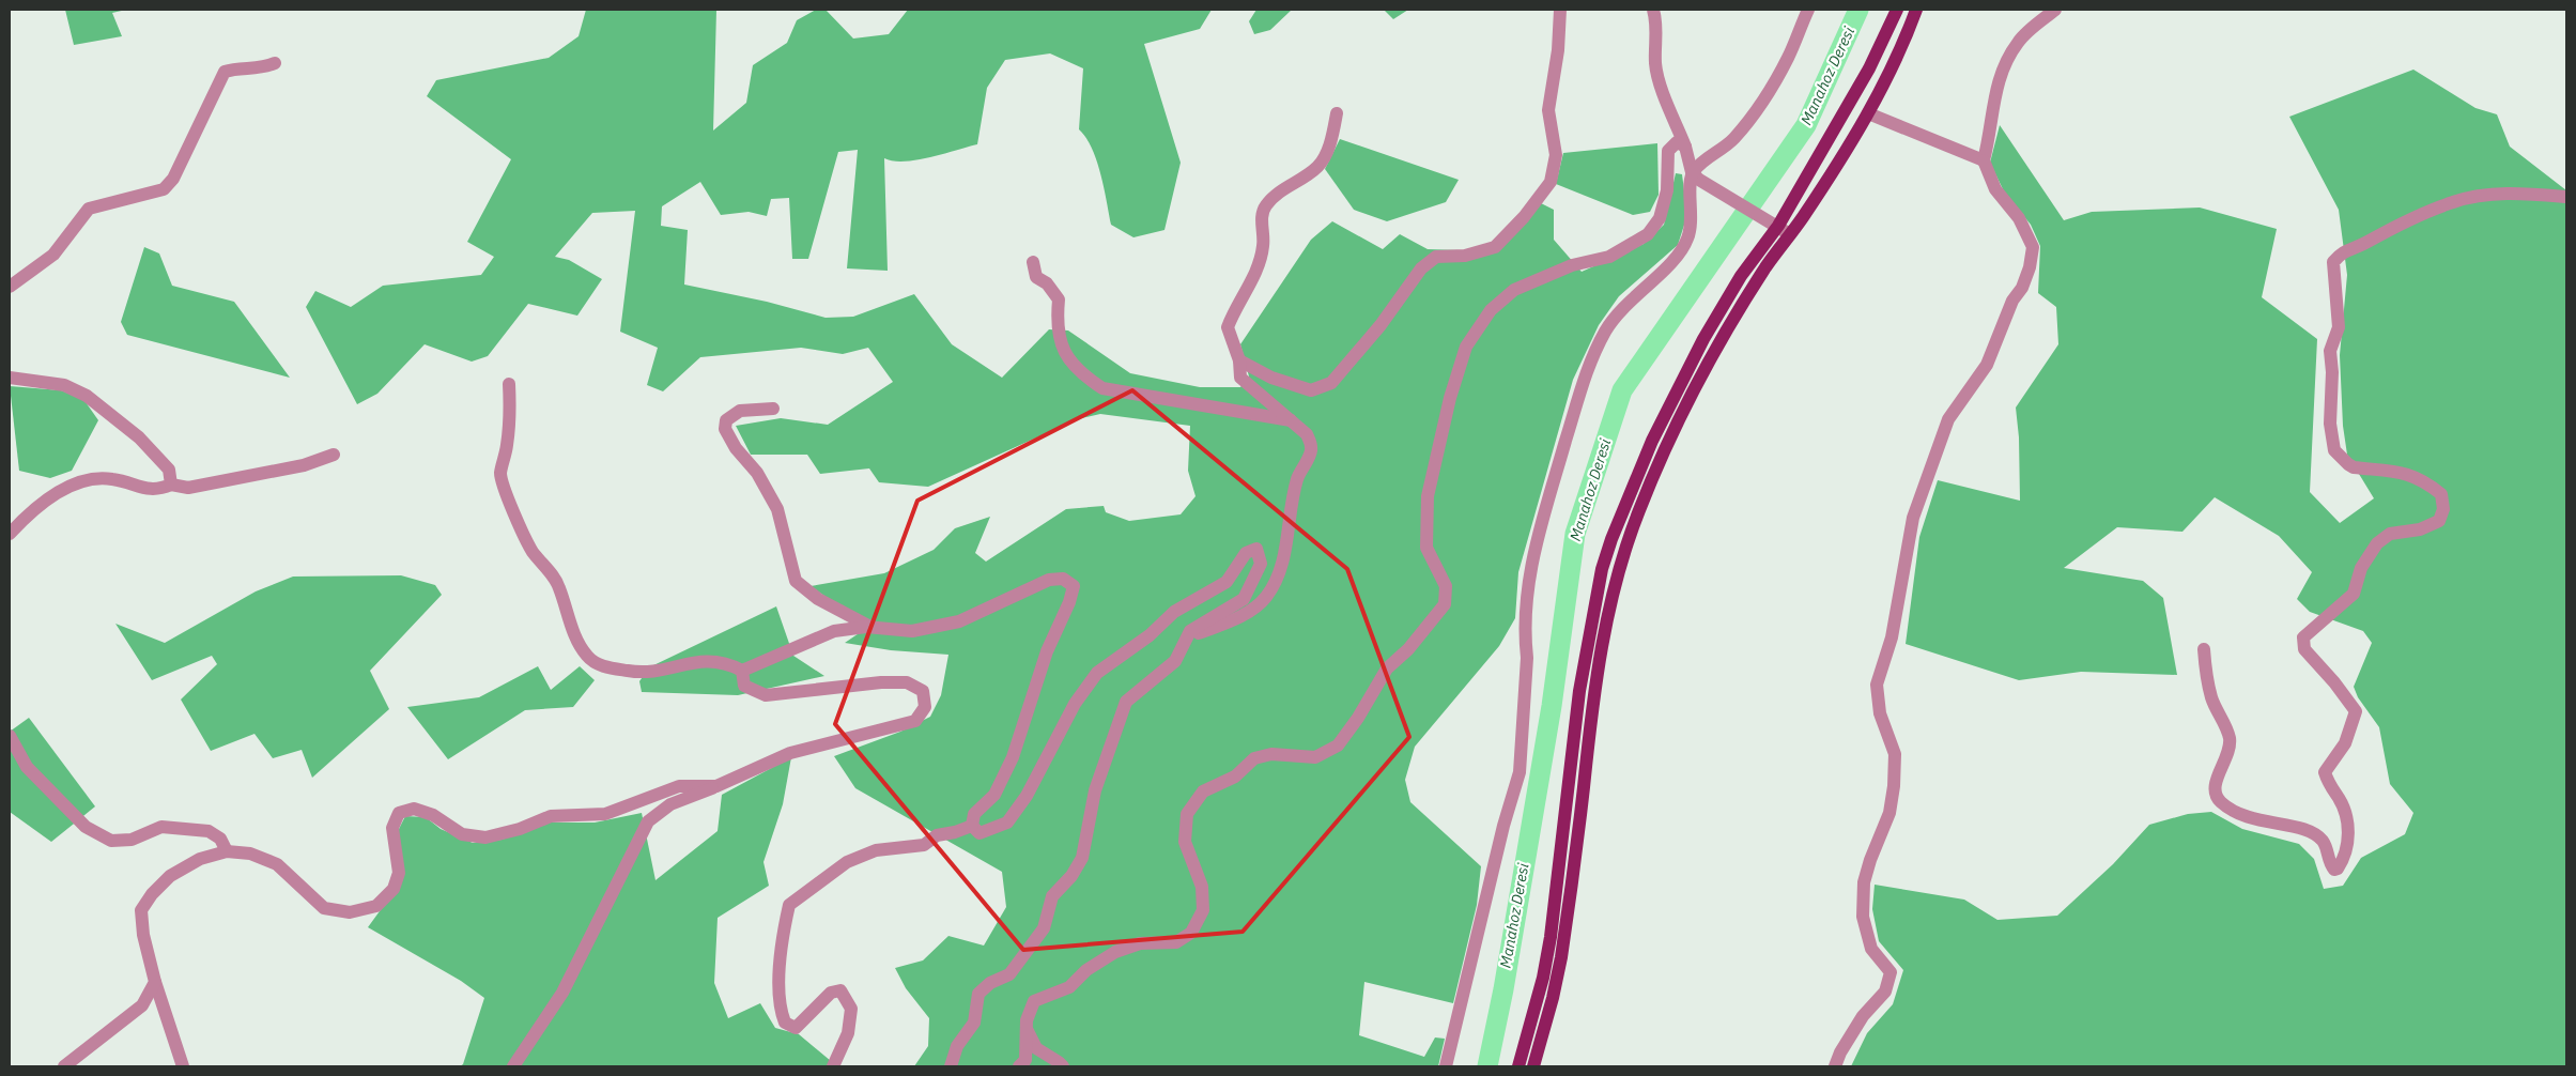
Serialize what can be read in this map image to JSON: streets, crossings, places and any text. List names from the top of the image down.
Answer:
{
  "water": ["Manahoz Deresi"]
}
